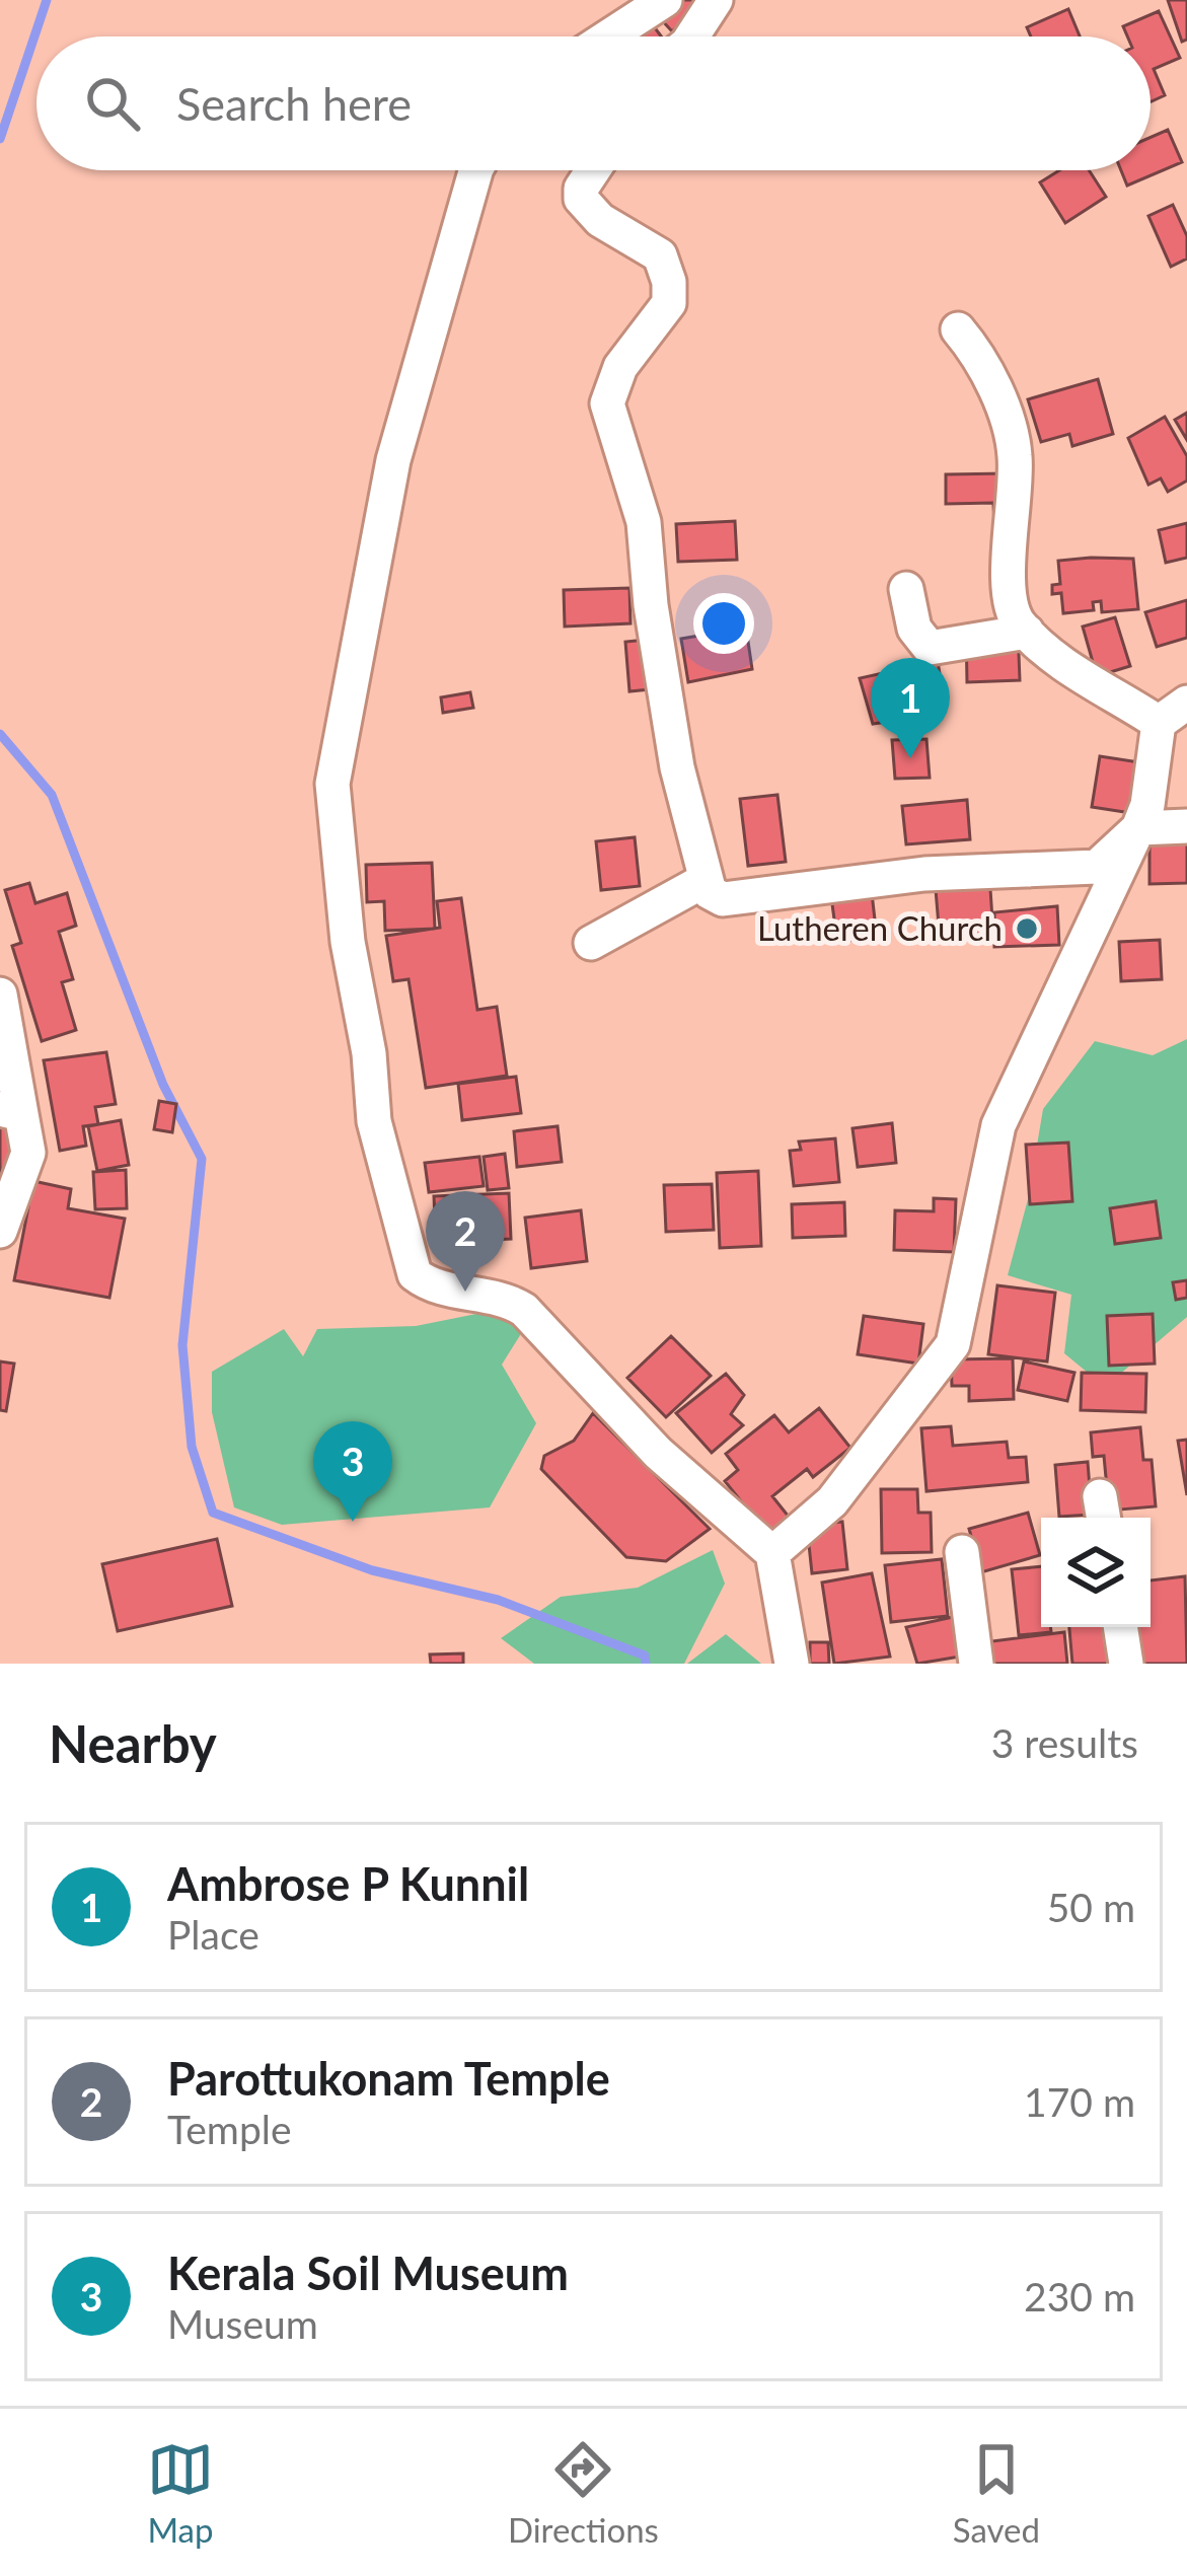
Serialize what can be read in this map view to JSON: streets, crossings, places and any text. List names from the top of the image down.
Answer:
{
  "places": ["Lutheren Church"],
  "page": {
    "search": "Search here",
    "pins": ["1", "2", "3"],
    "heading": ["Nearby", "3 results"],
    "list": [
      {
        "mark": "1",
        "name": "Ambrose P Kunnil",
        "note": "Place",
        "value": "50 m"
      },
      {
        "mark": "2",
        "name": "Parottukonam Temple",
        "note": "Temple",
        "value": "170 m"
      },
      {
        "mark": "3",
        "name": "Kerala Soil Museum",
        "note": "Museum",
        "value": "230 m"
      }
    ],
    "nav": ["Map", "Directions", "Saved"]
  }
}
